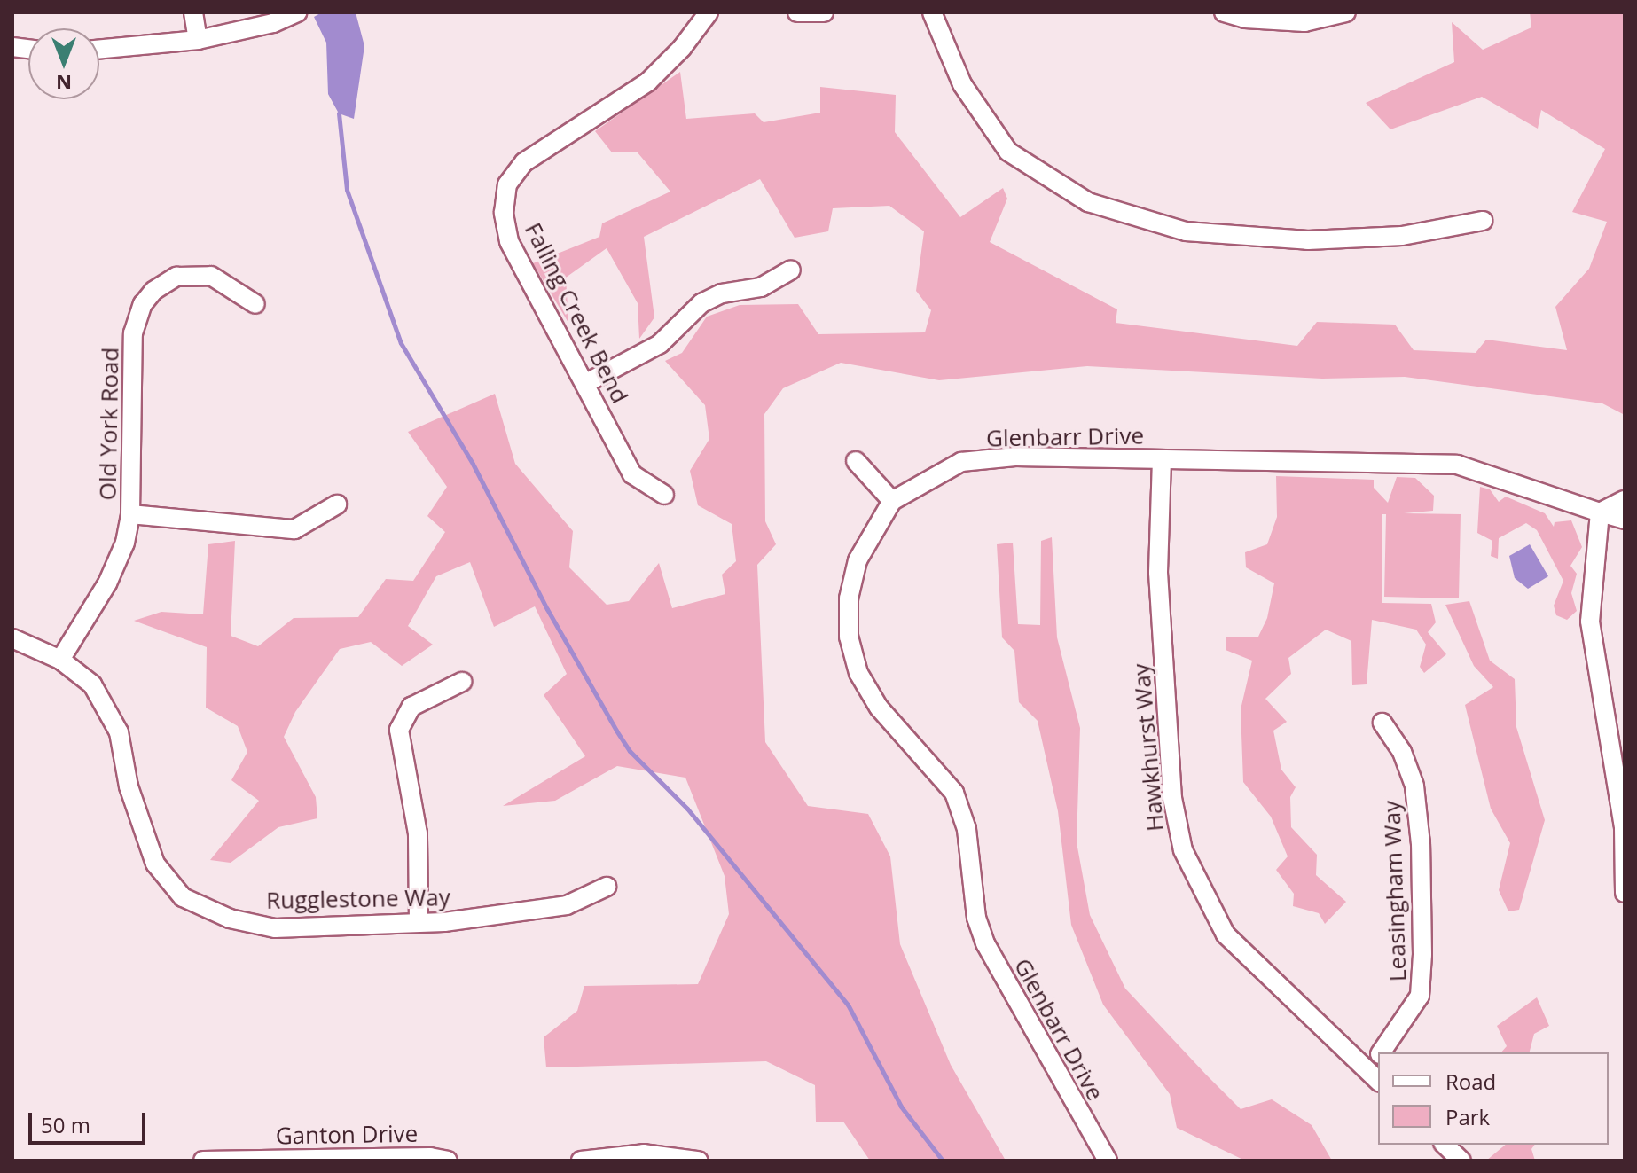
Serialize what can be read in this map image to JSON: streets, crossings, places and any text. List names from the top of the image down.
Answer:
{
  "streets": {
    "street": [
      "Falling Creek Bend",
      "Old York Road",
      "Glenbarr Drive",
      "Hawkhurst Way",
      "Leasingham Way",
      "Rugglestone Way",
      "Ganton Drive"
    ]
  },
  "crossings": [
    ["Old York Road", "Rugglestone Way"],
    ["Glenbarr Drive", "Hawkhurst Way"]
  ],
  "legend": ["Road", "Park"],
  "scale_bar": "50 m",
  "north": "bottom"
}
